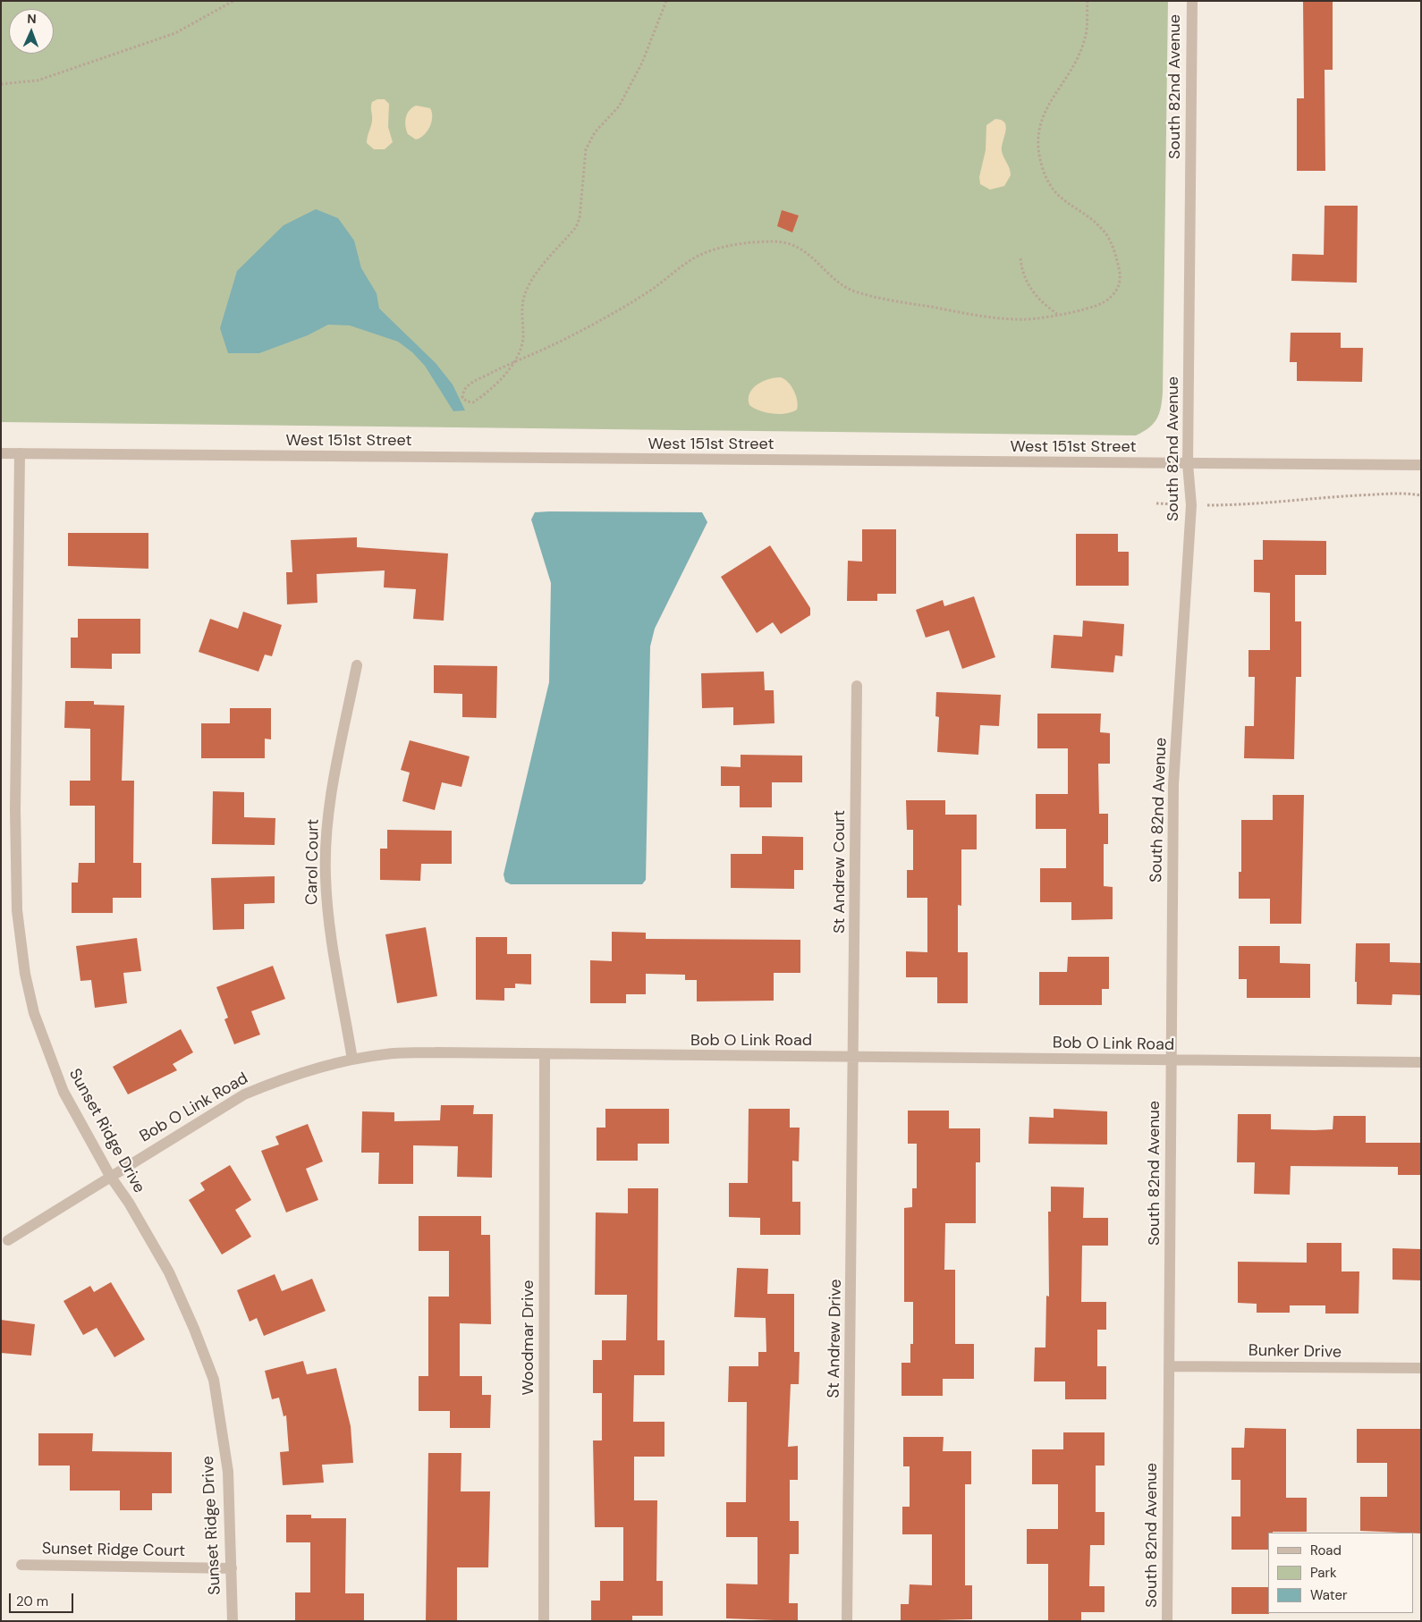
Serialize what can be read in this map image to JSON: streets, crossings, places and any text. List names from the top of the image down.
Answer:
{
  "streets": {
    "street": [
      "South 82nd Avenue",
      "West 151st Street",
      "Carol Court",
      "St Andrew Court",
      "Bob O Link Road",
      "Sunset Ridge Drive",
      "Woodmar Drive",
      "St Andrew Drive",
      "Bunker Drive",
      "Sunset Ridge Court"
    ]
  },
  "crossings": [
    ["South 82nd Avenue", "West 151st Street"],
    ["South 82nd Avenue", "Bob O Link Road"],
    ["South 82nd Avenue", "Bunker Drive"],
    ["West 151st Street", "Sunset Ridge Drive"],
    ["Carol Court", "Bob O Link Road"],
    ["St Andrew Court", "Bob O Link Road"],
    ["St Andrew Court", "St Andrew Drive"],
    ["Bob O Link Road", "Sunset Ridge Drive"],
    ["Bob O Link Road", "Woodmar Drive"],
    ["Bob O Link Road", "St Andrew Drive"],
    ["Sunset Ridge Drive", "Sunset Ridge Court"]
  ],
  "legend": ["Road", "Park", "Water"],
  "scale_bar": "20 m",
  "north": "top"
}
